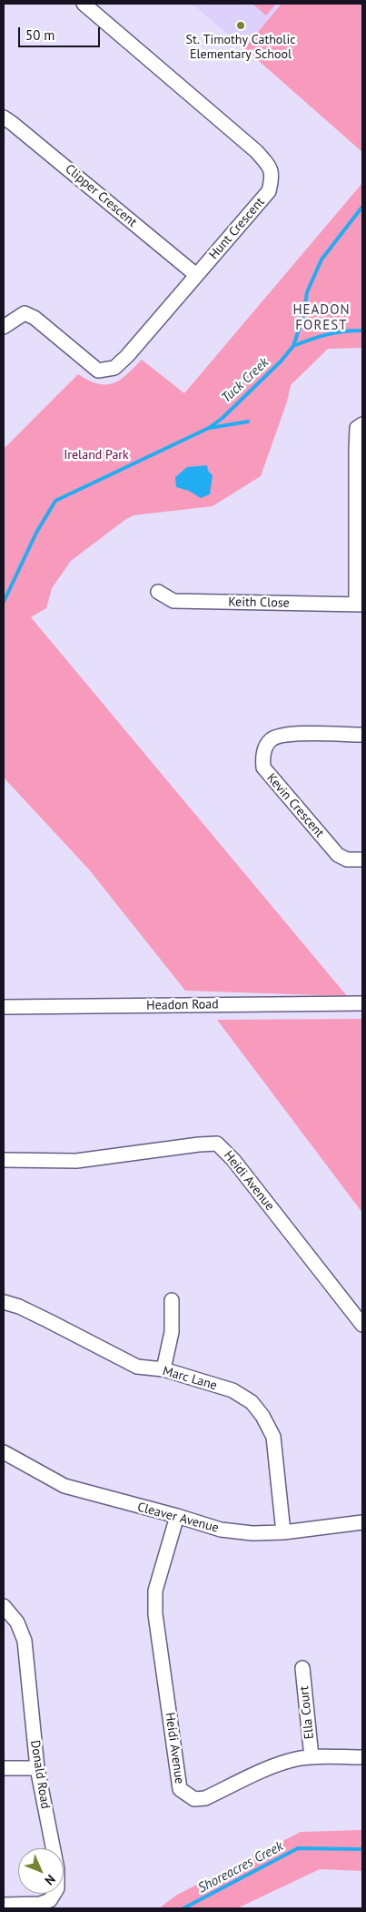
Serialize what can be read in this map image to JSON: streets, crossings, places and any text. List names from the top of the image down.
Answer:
{
  "streets": {
    "street": [
      "Clipper Crescent",
      "Hunt Crescent",
      "Keith Close",
      "Kevin Crescent",
      "Headon Road",
      "Heidi Avenue",
      "Marc Lane",
      "Cleaver Avenue",
      "Ella Court",
      "Donald Road"
    ]
  },
  "crossings": [
    ["Clipper Crescent", "Hunt Crescent"],
    ["Heidi Avenue", "Cleaver Avenue"],
    ["Heidi Avenue", "Ella Court"],
    ["Marc Lane", "Cleaver Avenue"]
  ],
  "districts": ["HEADON FOREST"],
  "water": ["Tuck Creek", "Shoreacres Creek"],
  "parks": ["Ireland Park"],
  "places": ["St. Timothy Catholic Elementary School"],
  "scale_bar": "50 m",
  "north": "bottom right"
}
